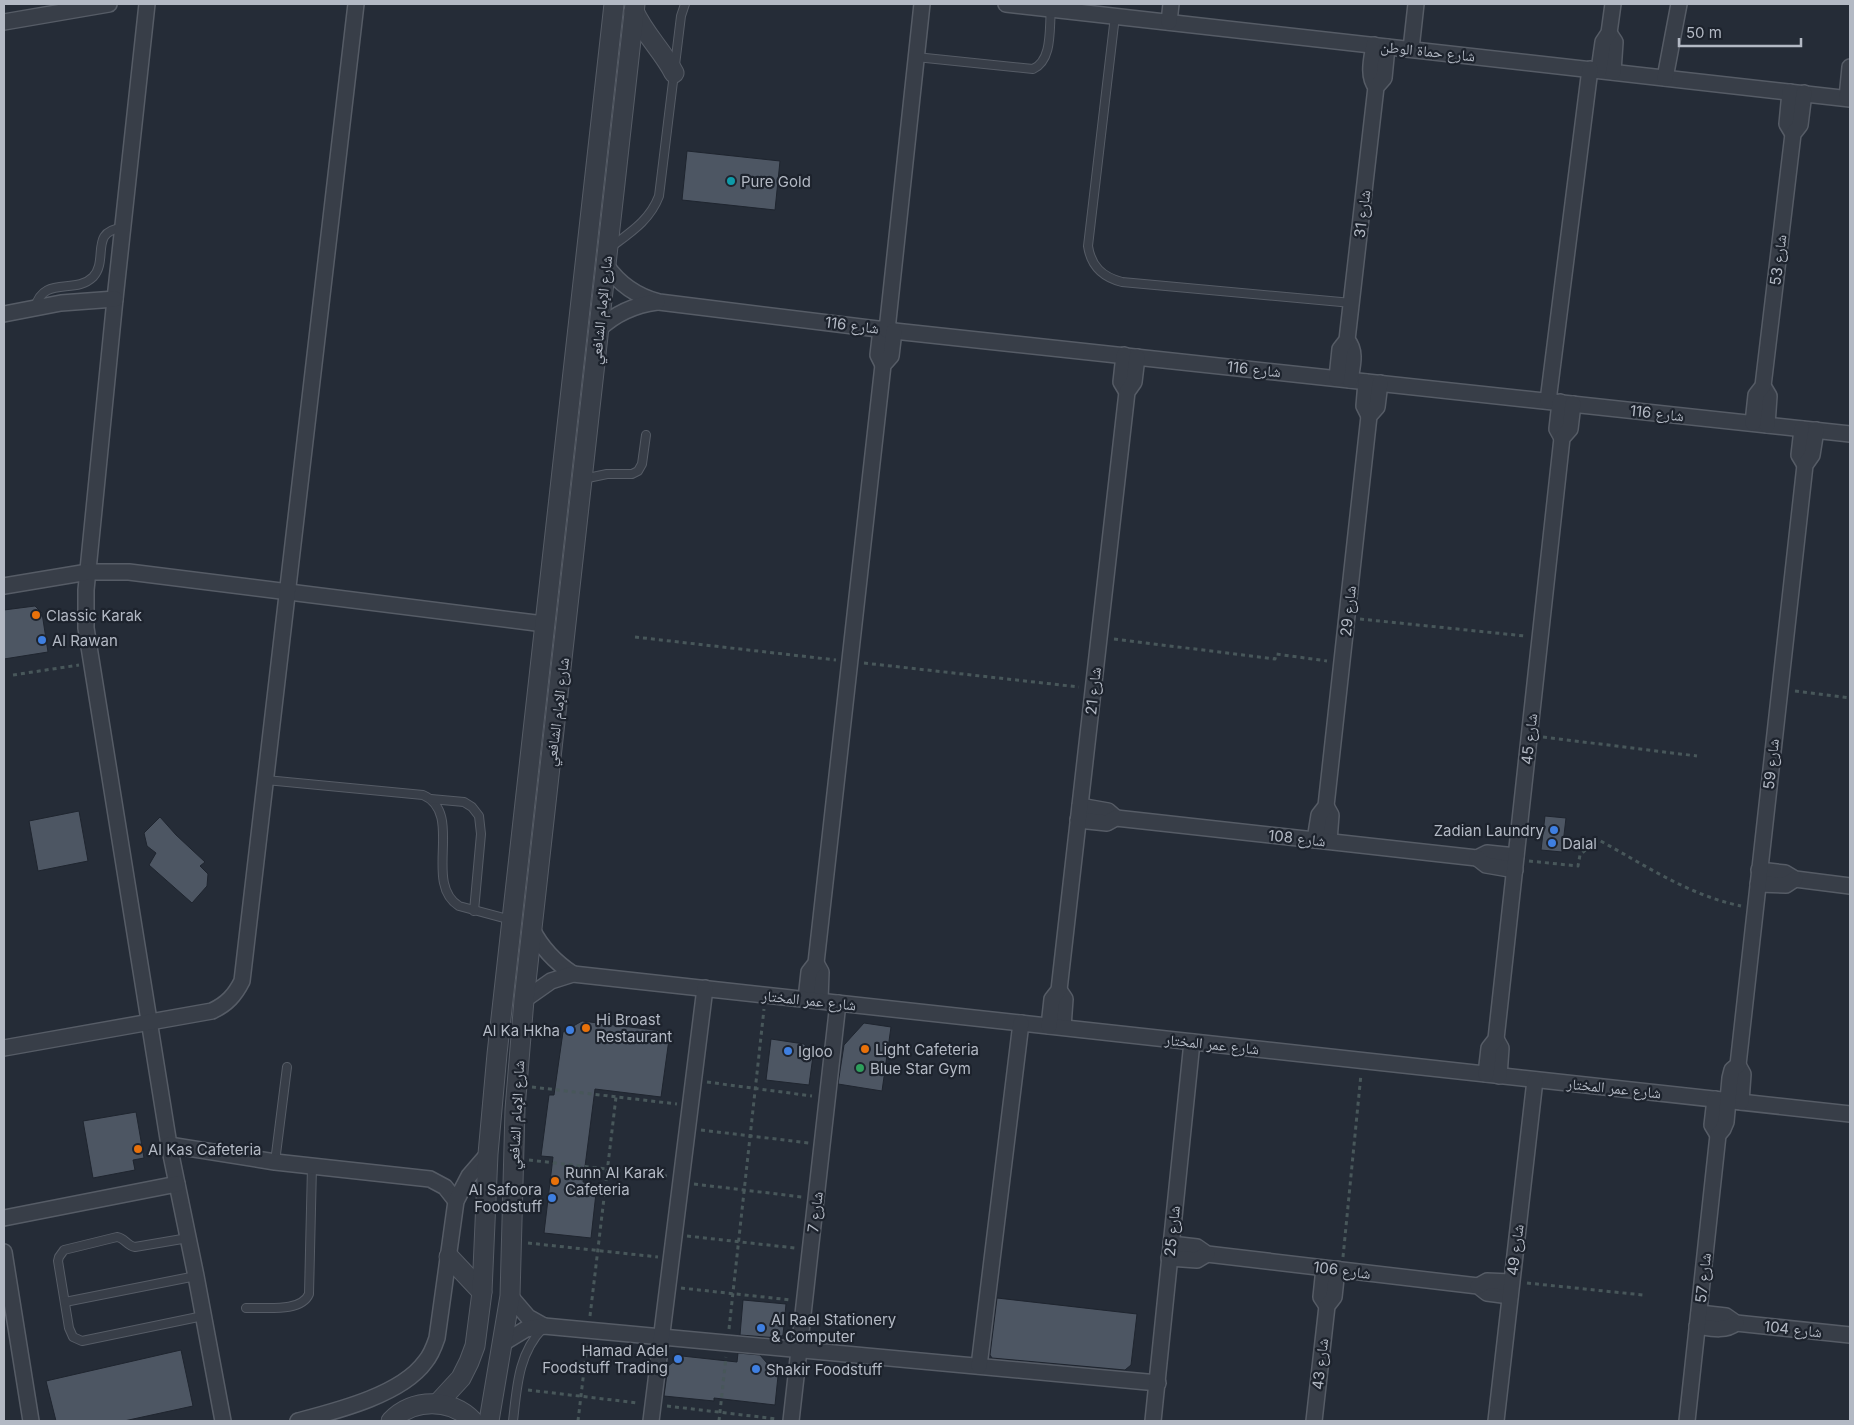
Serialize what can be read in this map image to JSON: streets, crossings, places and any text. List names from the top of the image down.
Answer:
{
  "streets": {
    "street": [
      "شارع حماة الوطن",
      "شارع 31",
      "شارع 53",
      "شارع الإمام الشافعي",
      "شارع 116",
      "شارع 29",
      "شارع 21",
      "شارع 45",
      "شارع 59",
      "شارع 108",
      "شارع عمر المختار",
      "شارع 7",
      "شارع 25",
      "شارع 49",
      "شارع 106",
      "شارع 57",
      "شارع 104",
      "شارع 43"
    ]
  },
  "crossings": [
    ["شارع حماة الوطن", "شارع 31"],
    ["شارع حماة الوطن", "شارع 53"],
    ["شارع حماة الوطن", "شارع 45"],
    ["شارع 31", "شارع 116"],
    ["شارع 53", "شارع 116"],
    ["شارع الإمام الشافعي", "شارع 116"],
    ["شارع الإمام الشافعي", "شارع عمر المختار"],
    ["شارع 116", "شارع 29"],
    ["شارع 116", "شارع 21"],
    ["شارع 116", "شارع 45"],
    ["شارع 116", "شارع 59"],
    ["شارع 29", "شارع 108"],
    ["شارع 21", "شارع 108"],
    ["شارع 21", "شارع عمر المختار"],
    ["شارع 45", "شارع 108"],
    ["شارع 45", "شارع عمر المختار"],
    ["شارع 59", "شارع عمر المختار"],
    ["شارع 59", "شارع 57"],
    ["شارع عمر المختار", "شارع 7"],
    ["شارع عمر المختار", "شارع 25"],
    ["شارع عمر المختار", "شارع 49"],
    ["شارع عمر المختار", "شارع 57"],
    ["شارع 25", "شارع 106"],
    ["شارع 49", "شارع 106"],
    ["شارع 106", "شارع 43"],
    ["شارع 57", "شارع 104"]
  ],
  "places": [
    "Pure Gold",
    "Classic Karak",
    "Al Rawan",
    "Zadian Laundry",
    "Dalal",
    "Hi Broast Restaurant",
    "Al Ka Hkha",
    "Light Cafeteria",
    "Igloo",
    "Blue Star Gym",
    "Al Kas Cafeteria",
    "Runn Al Karak Cafeteria",
    "Al Safoora Foodstuff",
    "Al Rael Stationery & Computer",
    "Hamad Adel Foodstuff Trading",
    "Shakir Foodstuff"
  ],
  "scale_bar": "50 m"
}
